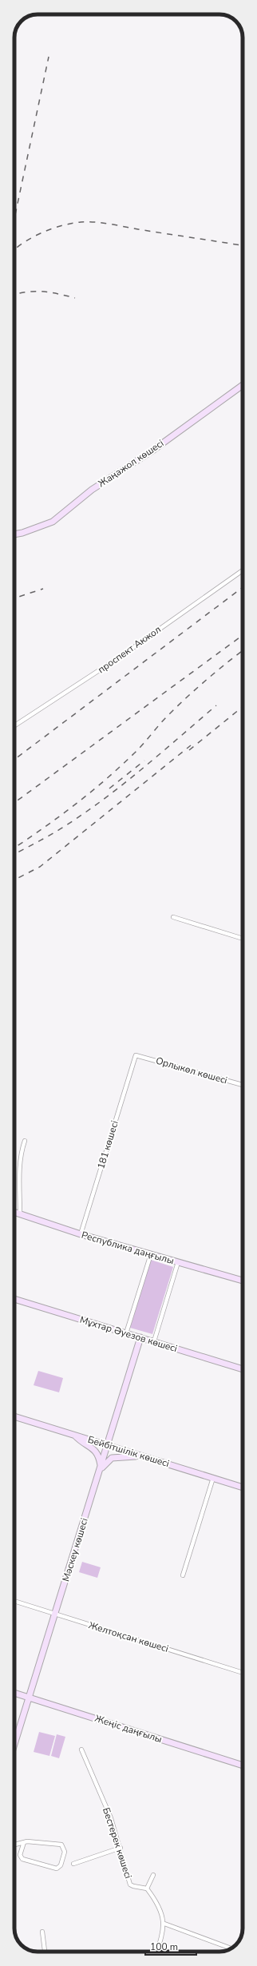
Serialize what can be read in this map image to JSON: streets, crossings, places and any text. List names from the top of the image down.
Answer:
{
  "streets": {
    "main road": [
      "Жаңажол көшесі",
      "Республика даңғылы",
      "Мұхтар Әуезов көшесі",
      "Бейбітшілік көшесі",
      "Мәскеу көшесі",
      "Жеңіс даңғылы"
    ],
    "street": [
      "проспект Акжол",
      "Орлыкөл көшесі",
      "181 көшесі",
      "Желтоқсан көшесі",
      "Бестерек көшесі"
    ]
  },
  "crossings": [
    ["Орлыкөл көшесі", "181 көшесі"],
    ["181 көшесі", "Республика даңғылы"],
    ["Мұхтар Әуезов көшесі", "Мәскеу көшесі"],
    ["Бейбітшілік көшесі", "Мәскеу көшесі"],
    ["Мәскеу көшесі", "Желтоқсан көшесі"],
    ["Мәскеу көшесі", "Жеңіс даңғылы"]
  ],
  "scale_bar": "100 m"
}
